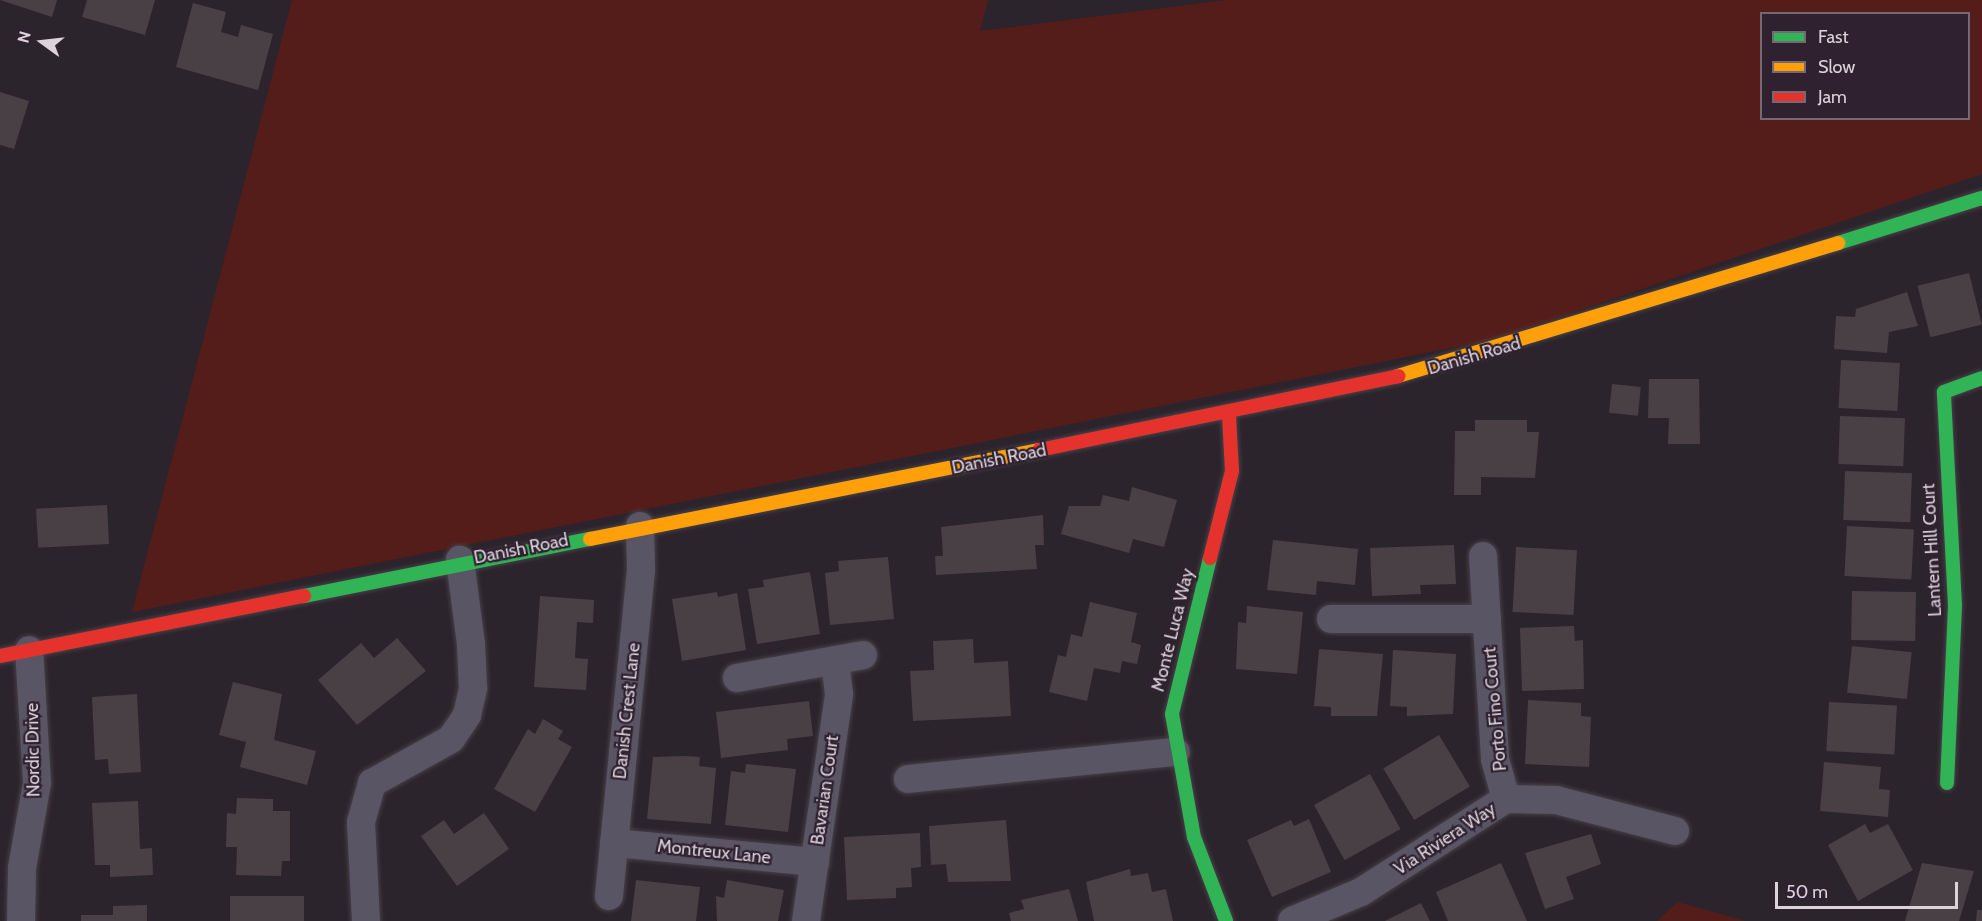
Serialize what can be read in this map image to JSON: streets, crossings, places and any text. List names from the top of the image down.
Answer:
{
  "streets": {
    "street": [
      "Danish Road",
      "Lantern Hill Court",
      "Monte Luca Way",
      "Porto Fino Court",
      "Danish Crest Lane",
      "Nordic Drive",
      "Bavarian Court",
      "Via Riviera Way",
      "Montreux Lane"
    ]
  },
  "crossings": [
    ["Danish Road", "Monte Luca Way"],
    ["Danish Road", "Danish Crest Lane"],
    ["Danish Road", "Nordic Drive"],
    ["Porto Fino Court", "Via Riviera Way"],
    ["Danish Crest Lane", "Montreux Lane"],
    ["Bavarian Court", "Montreux Lane"]
  ],
  "legend": ["Fast", "Slow", "Jam"],
  "scale_bar": "50 m",
  "north": "left"
}
